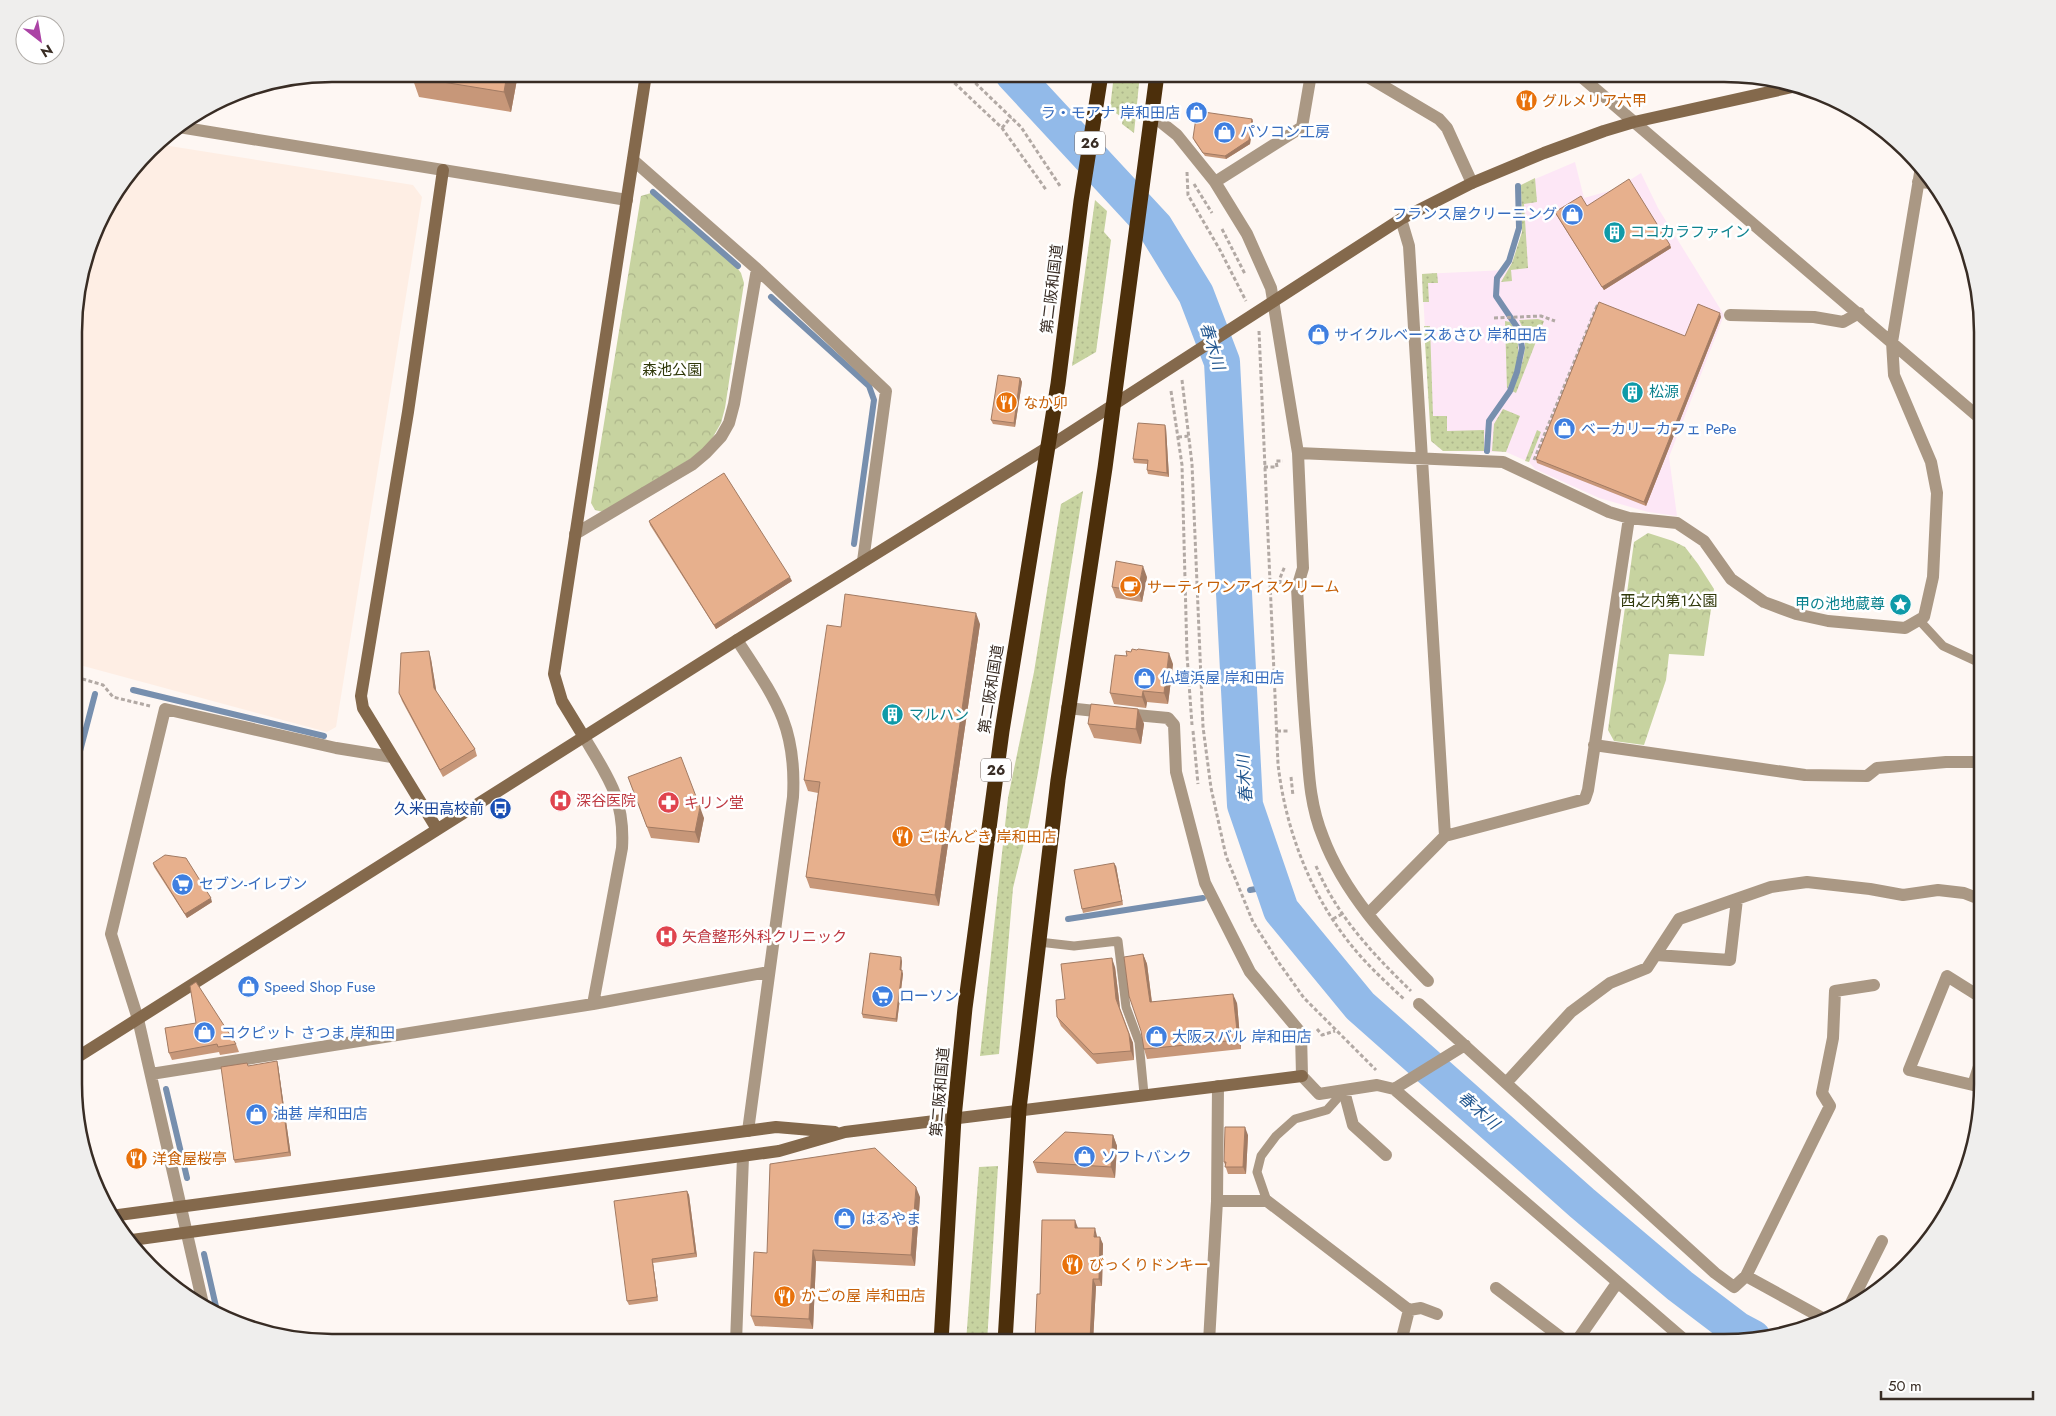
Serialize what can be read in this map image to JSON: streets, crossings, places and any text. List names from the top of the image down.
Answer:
{
  "streets": {
    "highway": ["26", "第二阪和国道"]
  },
  "water": ["春木川"],
  "parks": ["森池公園", "西之内第1公園"],
  "places": {
    "restaurant": [
      "グルメリア六甲",
      "なか卯",
      "ごはんどき 岸和田店",
      "洋食屋桜亭",
      "びっくりドンキー",
      "かごの屋 岸和田店"
    ],
    "shop": [
      "ラ・モアナ 岸和田店",
      "パソコン工房",
      "フランス屋クリーニング",
      "サイクルベースあさひ 岸和田店",
      "ベーカリーカフェ PePe",
      "仏壇浜屋 岸和田店",
      "Speed Shop Fuse",
      "コクピット さつま 岸和田",
      "大阪スバル 岸和田店",
      "油甚 岸和田店",
      "ソフトバンク",
      "はるやま"
    ],
    "building": ["ココカラファイン", "松源", "マルハン"],
    "cafe": ["サーティワンアイスクリーム"],
    "place": ["甲の池地蔵尊"],
    "hospital": ["深谷医院", "矢倉整形外科クリニック"],
    "pharmacy": ["キリン堂"],
    "bus stop": ["久米田高校前"],
    "supermarket": ["セブン-イレブン", "ローソン"]
  },
  "scale_bar": "50 m",
  "north": "bottom right"
}
